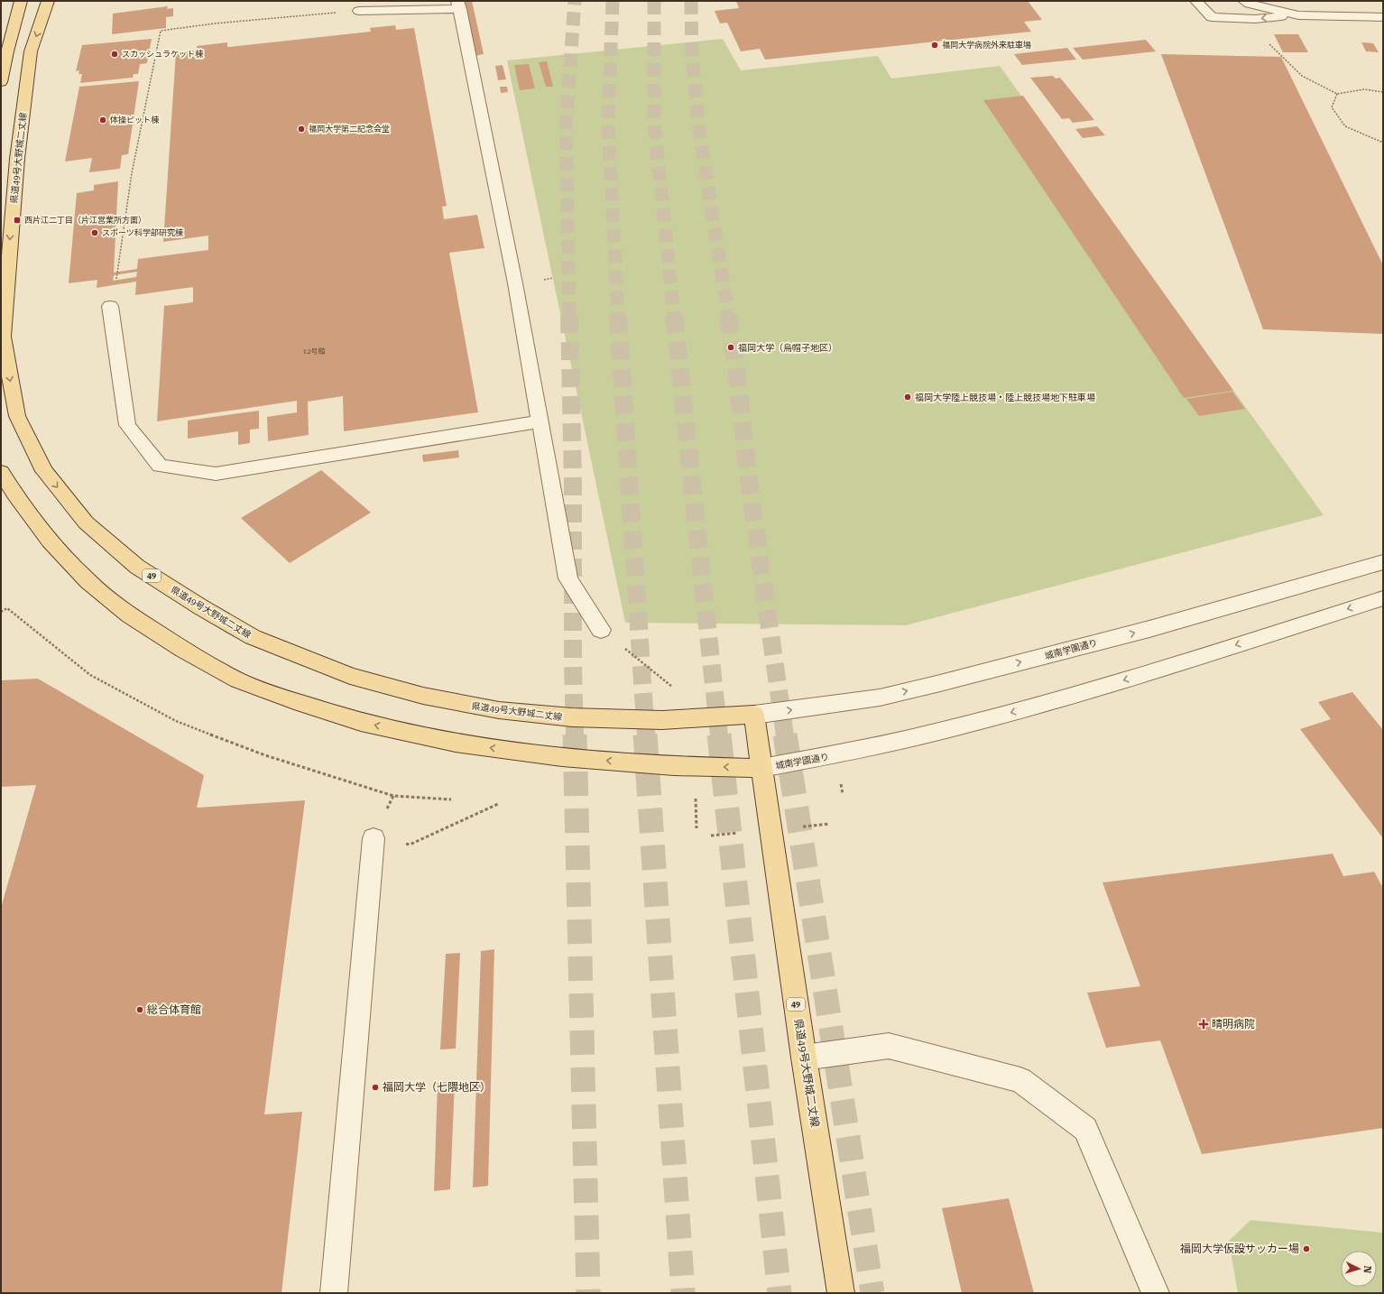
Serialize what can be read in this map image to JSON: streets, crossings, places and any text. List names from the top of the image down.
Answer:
{
  "streets": {
    "main road": ["県道49号大野城二丈線", "49"],
    "street": ["城南学園通り"]
  },
  "crossings": [
    ["県道49号大野城二丈線", "城南学園通り"]
  ],
  "places": {
    "other": [
      "福岡大学病院外来駐車場",
      "スカッシュラケット棟",
      "体操ピット棟",
      "福岡大学第二記念会堂",
      "スポーツ科学部研究棟",
      "福岡大学（烏帽子地区）",
      "福岡大学陸上競技場・陸上競技場地下駐車場",
      "総合体育館",
      "福岡大学（七隈地区）",
      "福岡大学仮設サッカー場"
    ],
    "transit": ["西片江二丁目（片江営業所方面）"],
    "health": ["晴明病院"]
  },
  "house_numbers": ["12号館"],
  "north": "right"
}
